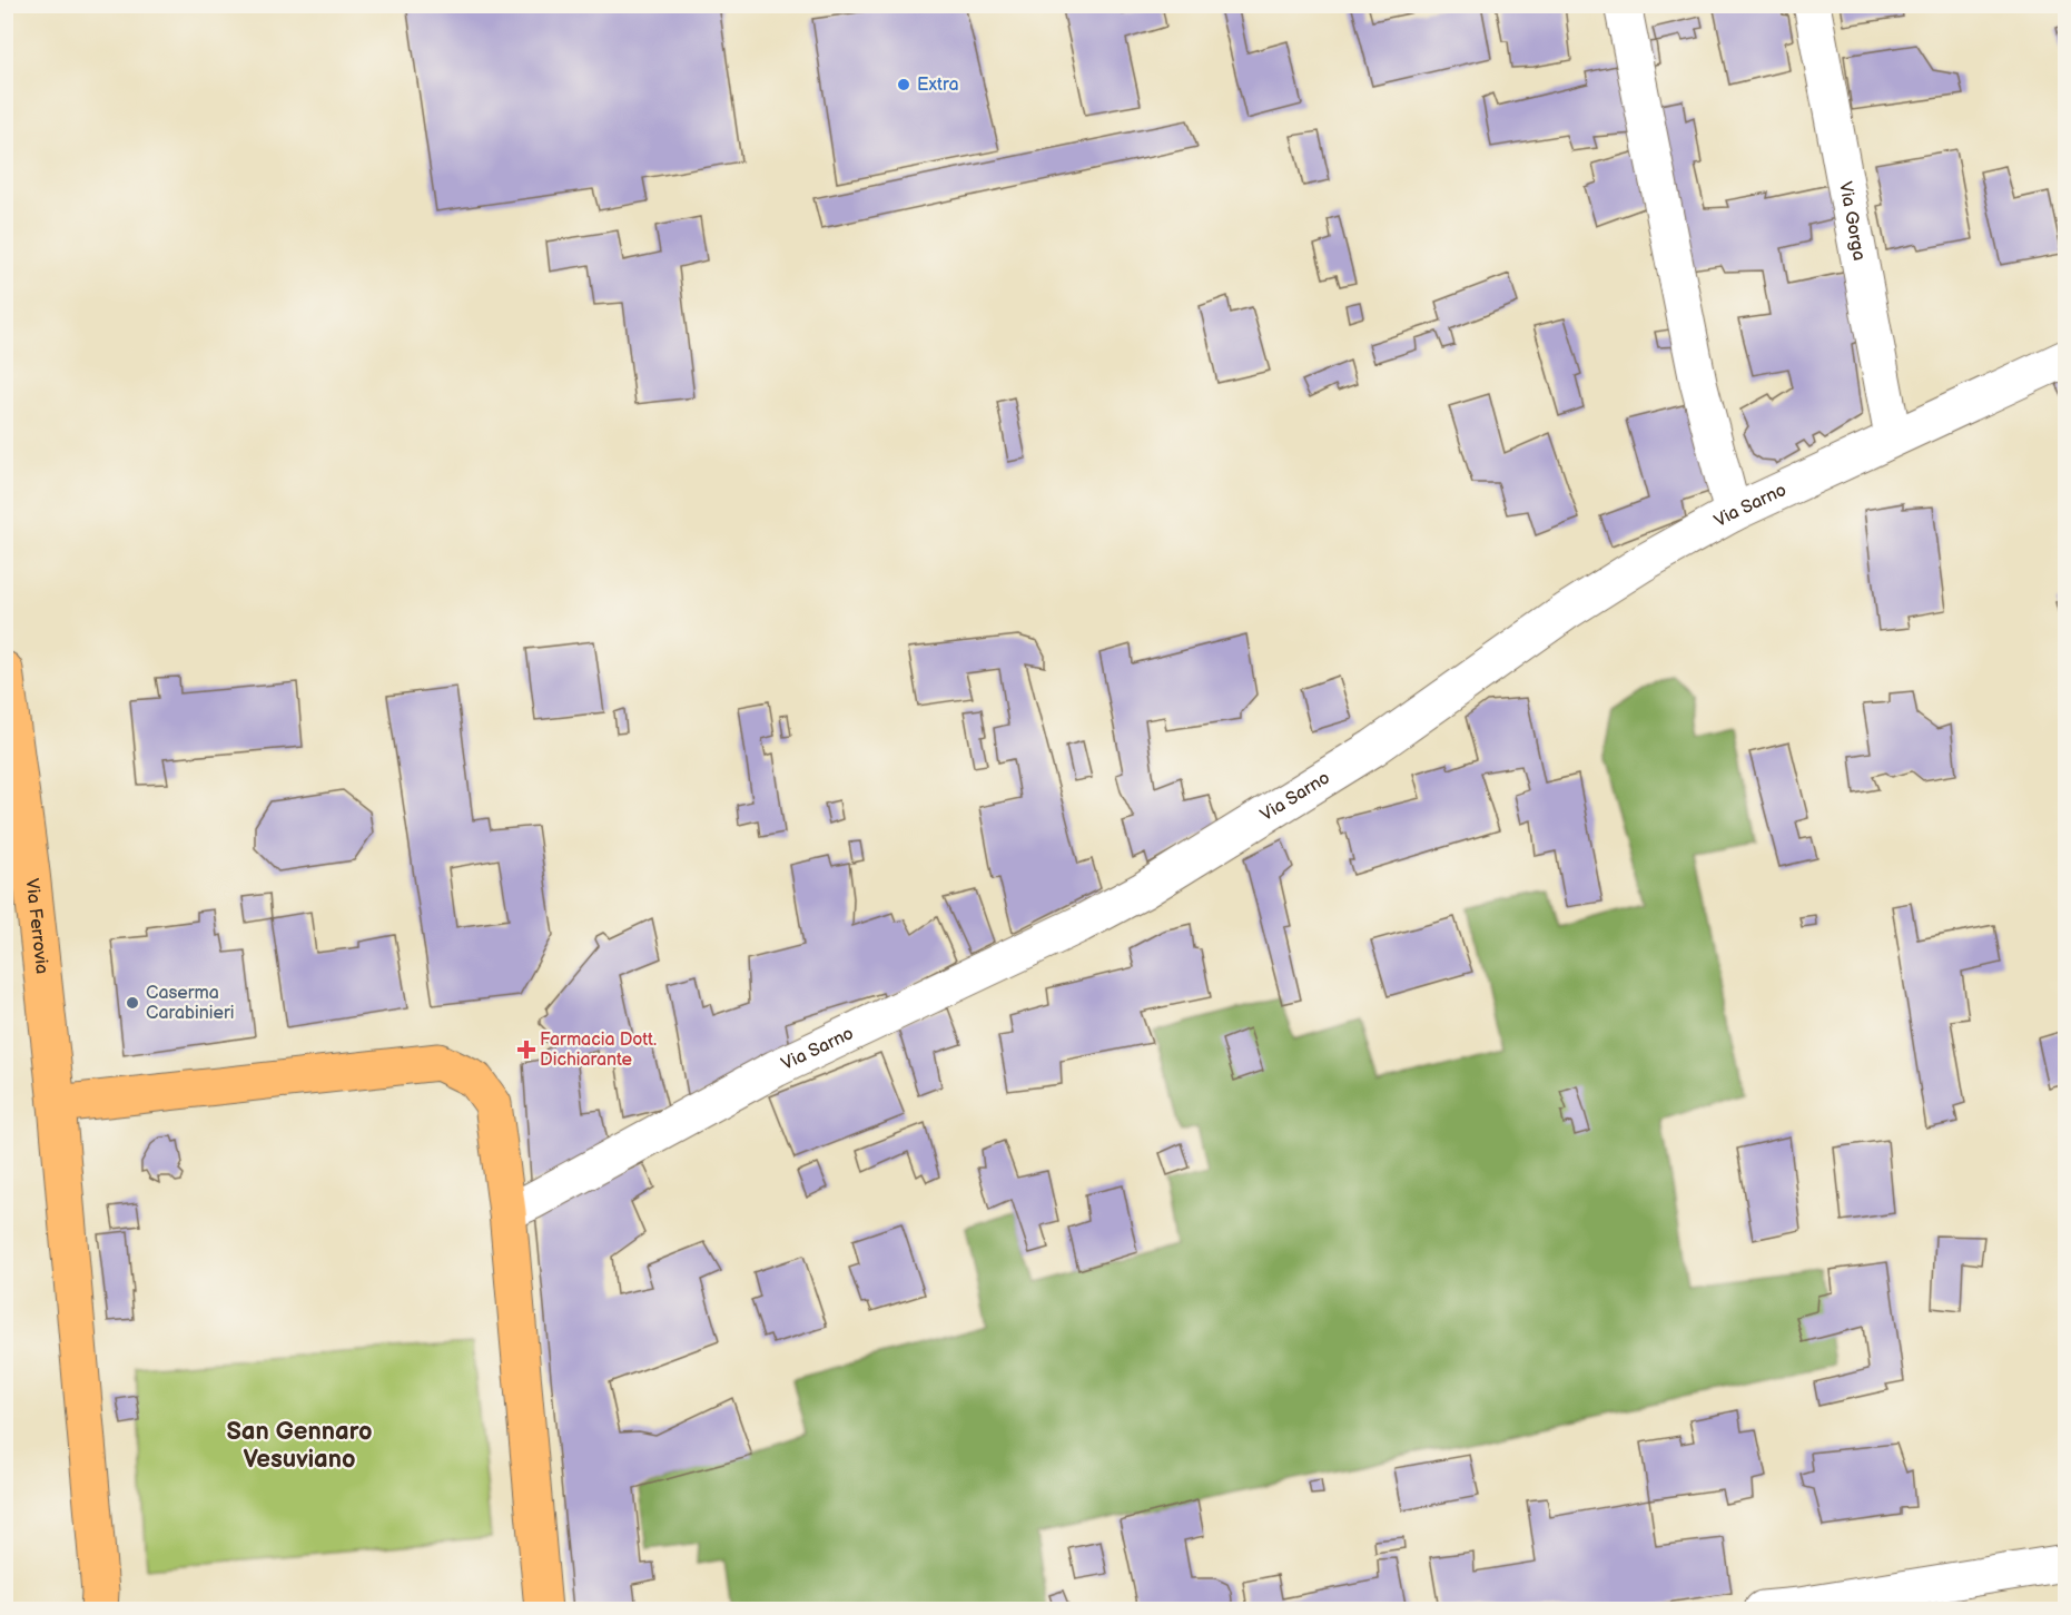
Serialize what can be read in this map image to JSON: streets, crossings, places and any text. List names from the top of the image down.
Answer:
{
  "streets": {
    "main road": ["Via Ferrovia"],
    "street": ["Via Gorga", "Via Sarno"]
  },
  "crossings": [
    ["Via Gorga", "Via Sarno"]
  ],
  "districts": ["San Gennaro Vesuviano"],
  "places": {
    "other": ["Extra", "Caserma Carabinieri"],
    "health": ["Farmacia Dott. Dichiarante"]
  }
}
